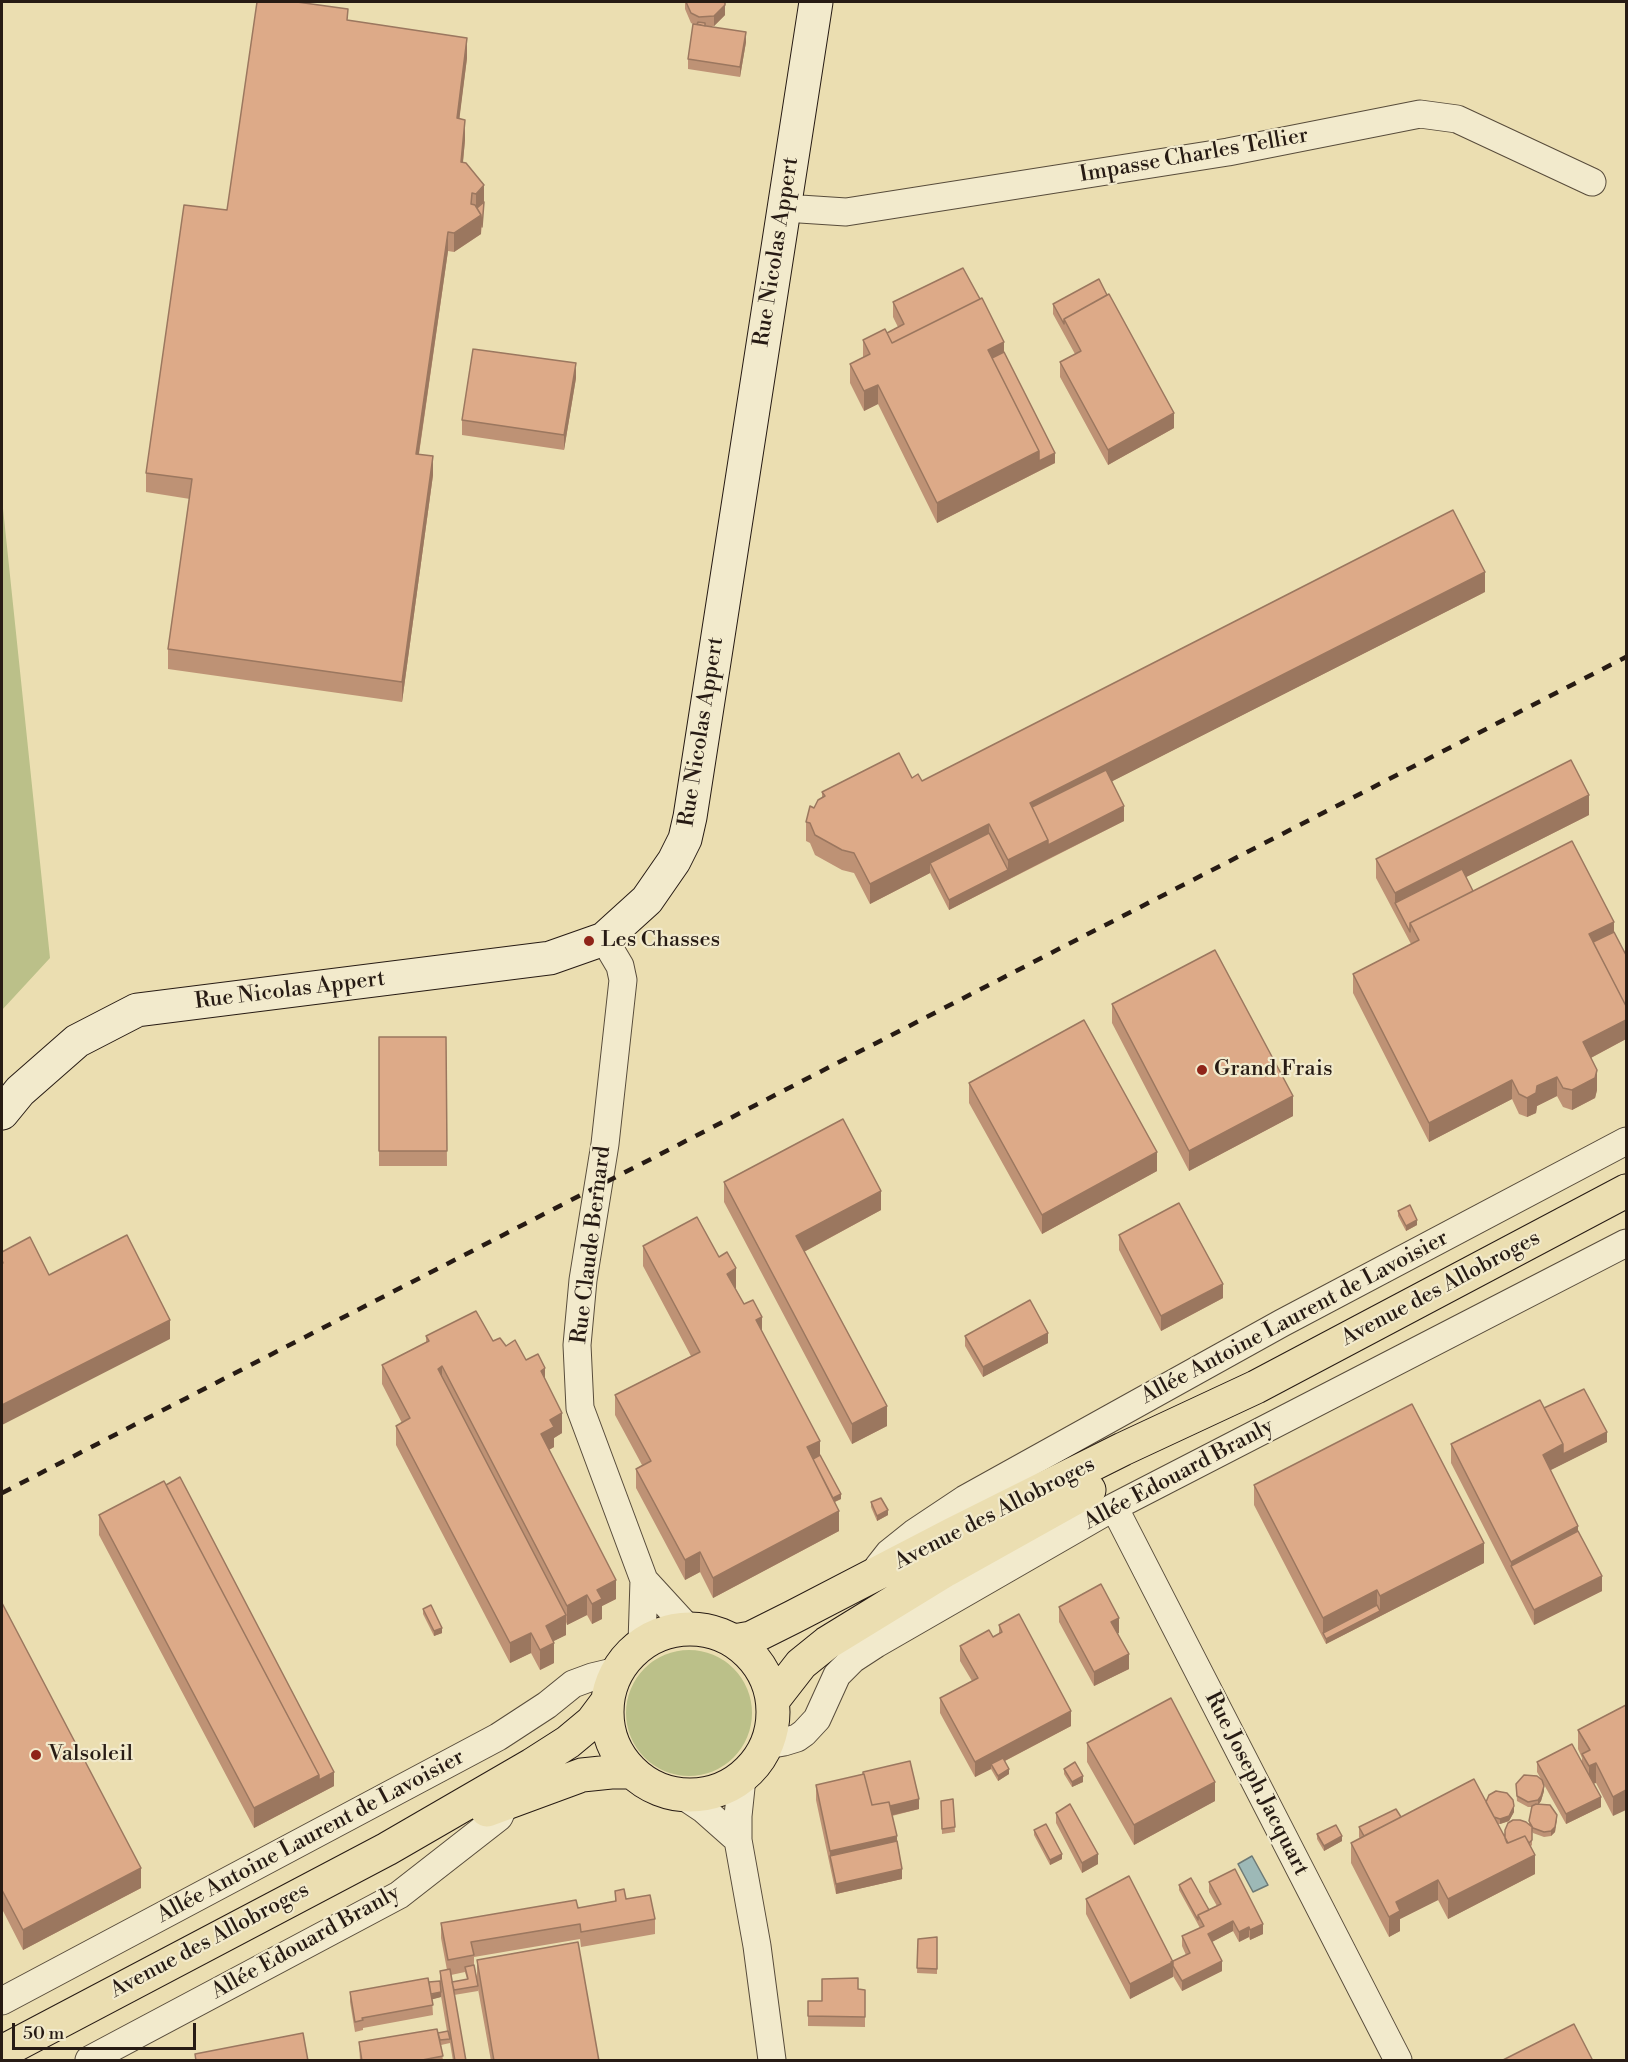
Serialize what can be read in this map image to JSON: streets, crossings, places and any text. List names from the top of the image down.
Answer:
{
  "streets": {
    "main road": ["Avenue des Allobroges"],
    "street": [
      "Impasse Charles Tellier",
      "Rue Nicolas Appert",
      "Rue Claude Bernard",
      "Allée Antoine Laurent de Lavoisier",
      "Allée Edouard Branly",
      "Rue Joseph Jacquart"
    ]
  },
  "crossings": [
    ["Impasse Charles Tellier", "Rue Nicolas Appert"],
    ["Rue Nicolas Appert", "Rue Claude Bernard"],
    ["Rue Claude Bernard", "Avenue des Allobroges"],
    ["Rue Claude Bernard", "Allée Antoine Laurent de Lavoisier"],
    ["Rue Claude Bernard", "Allée Edouard Branly"],
    ["Avenue des Allobroges", "Allée Antoine Laurent de Lavoisier"],
    ["Avenue des Allobroges", "Allée Edouard Branly"],
    ["Allée Antoine Laurent de Lavoisier", "Allée Edouard Branly"],
    ["Allée Edouard Branly", "Rue Joseph Jacquart"]
  ],
  "places": ["Les Chasses", "Grand Frais", "Valsoleil"],
  "scale_bar": "50 m"
}
